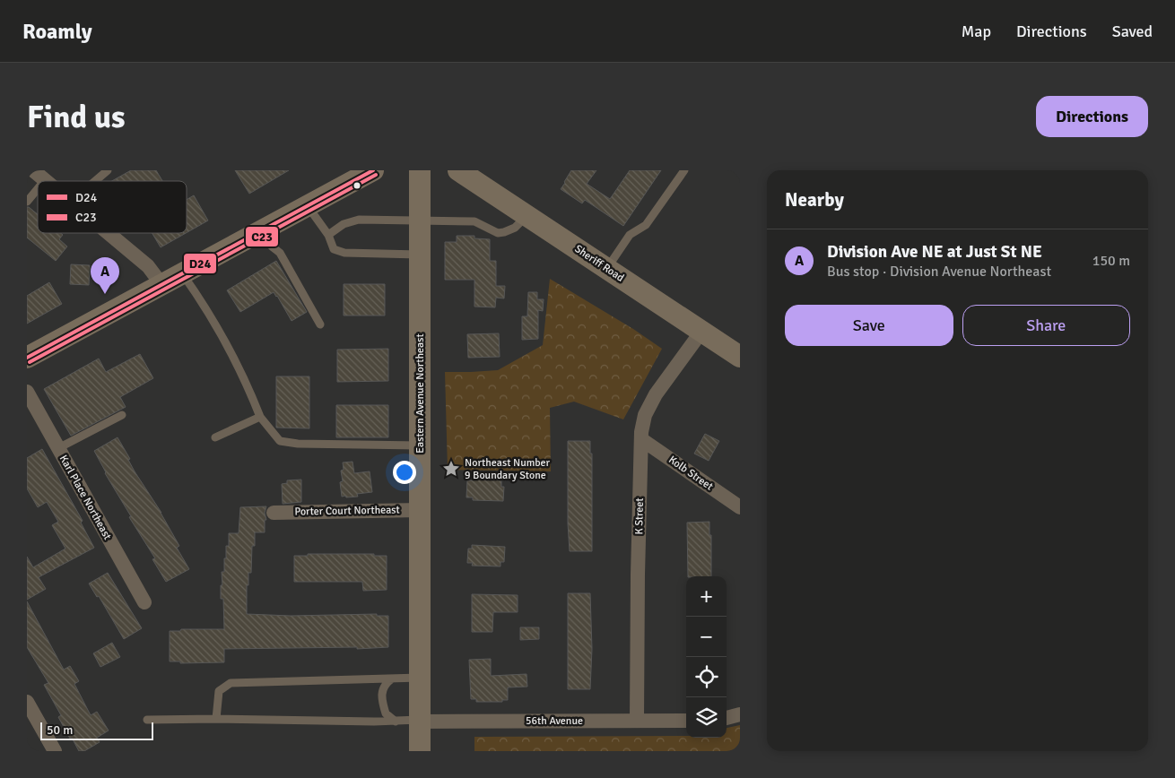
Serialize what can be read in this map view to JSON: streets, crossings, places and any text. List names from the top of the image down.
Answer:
{
  "streets": {
    "main road": ["Sheriff Road", "Eastern Avenue Northeast"],
    "street": [
      "Kolb Street",
      "Karl Place Northeast",
      "Porter Court Northeast",
      "K Street",
      "56th Avenue"
    ]
  },
  "crossings": [
    ["Sheriff Road", "K Street"],
    ["Eastern Avenue Northeast", "Porter Court Northeast"],
    ["Eastern Avenue Northeast", "56th Avenue"],
    ["Kolb Street", "K Street"],
    ["K Street", "56th Avenue"]
  ],
  "places": {
    "place": ["Northeast Number 9 Boundary Stone"]
  },
  "lines": ["transit line D24", "transit line C23"],
  "legend": ["D24", "C23"],
  "scale_bar": "50 m",
  "page": {
    "header": "Roamly",
    "nav": ["Map", "Directions", "Saved"],
    "buttons": [
      "Directions",
      ["Save", "Share"]
    ],
    "title": "Find us",
    "heading": "Nearby",
    "list": [
      {
        "mark": "A",
        "name": "Division Ave NE at Just St NE",
        "note": "Bus stop · Division Avenue Northeast",
        "value": "150 m"
      }
    ],
    "pins": "A",
    "map_buttons": ["+", "−"],
    "scale": "50 m"
  }
}
